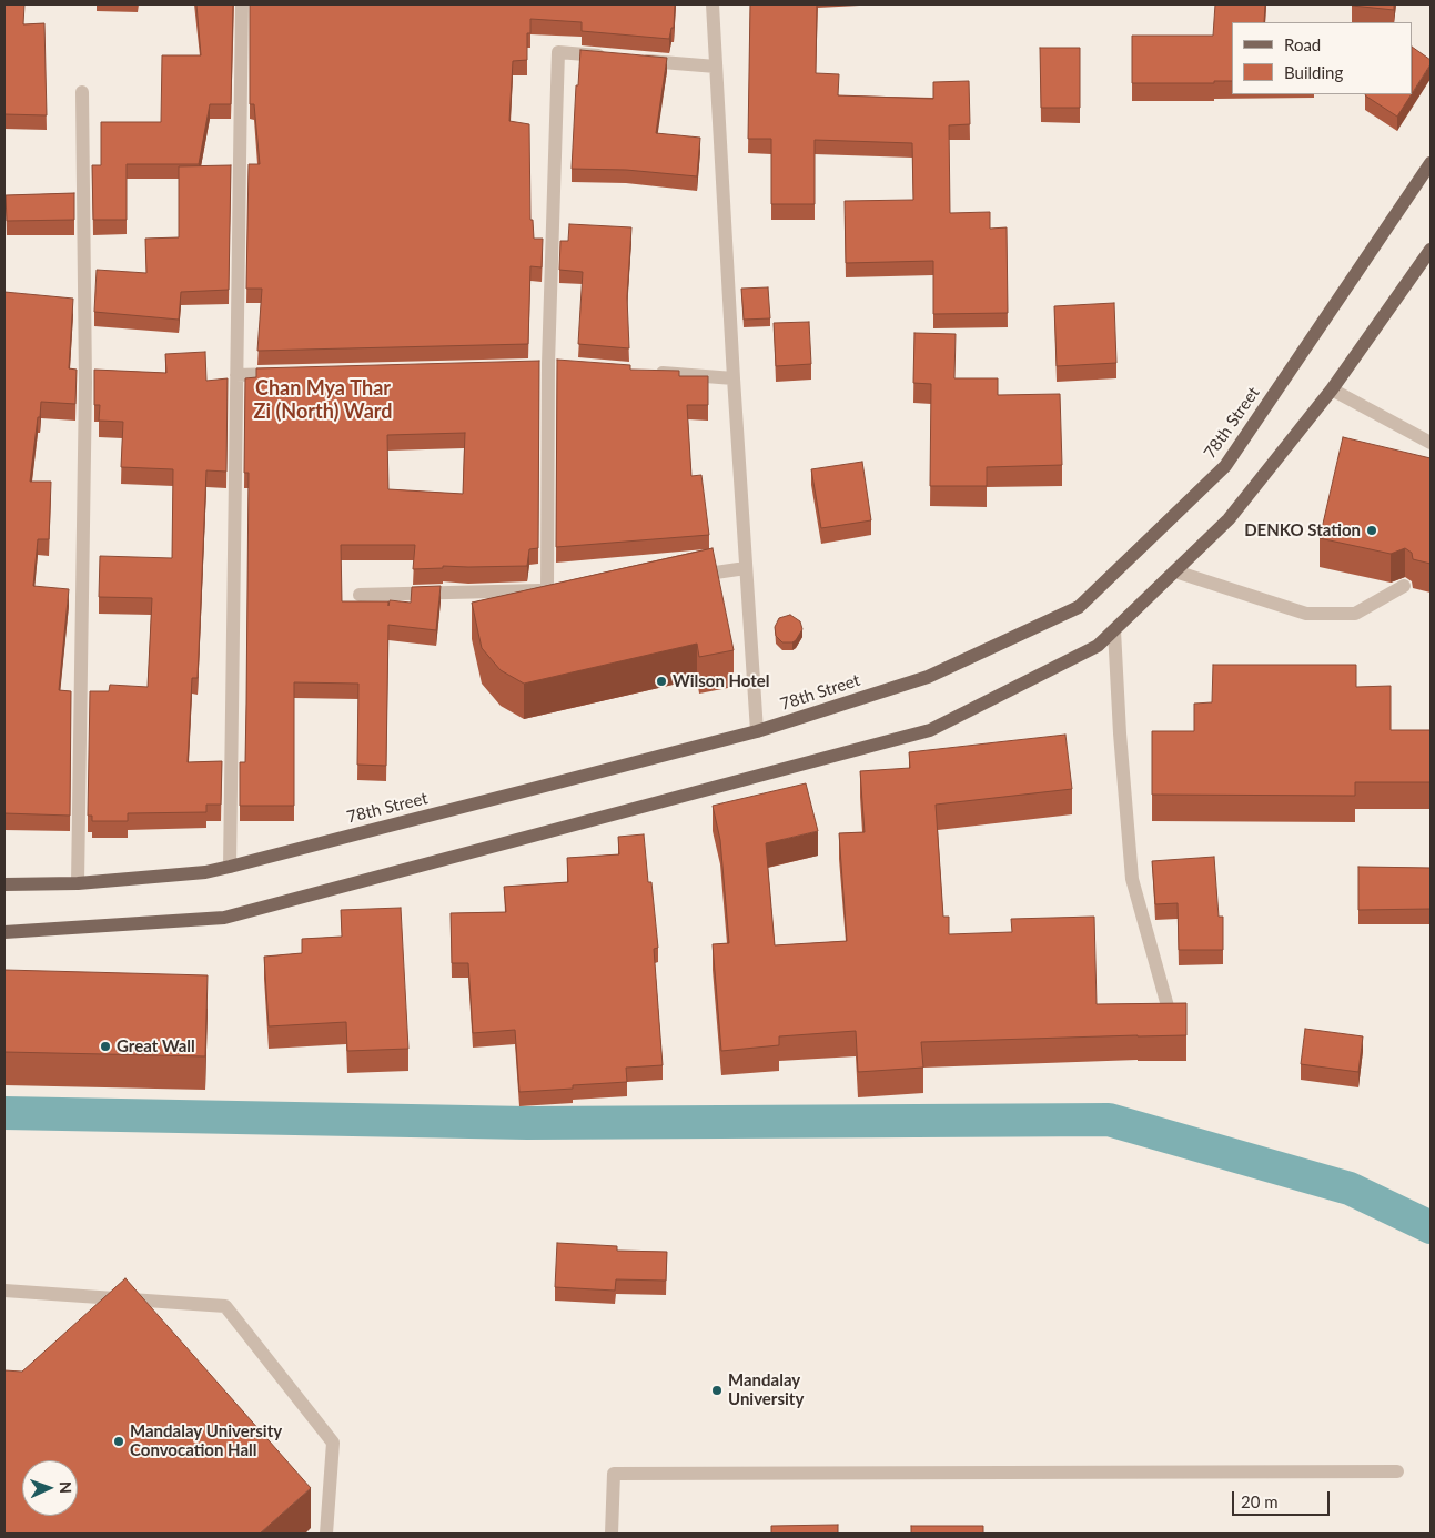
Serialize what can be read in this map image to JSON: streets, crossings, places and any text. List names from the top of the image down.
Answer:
{
  "streets": {
    "main road": ["78th Street"]
  },
  "districts": ["Chan Mya Thar Zi (North) Ward"],
  "places": [
    "DENKO Station",
    "Wilson Hotel",
    "Great Wall",
    "Mandalay University",
    "Mandalay University Convocation Hall"
  ],
  "legend": ["Road", "Building"],
  "scale_bar": "20 m",
  "north": "right"
}
